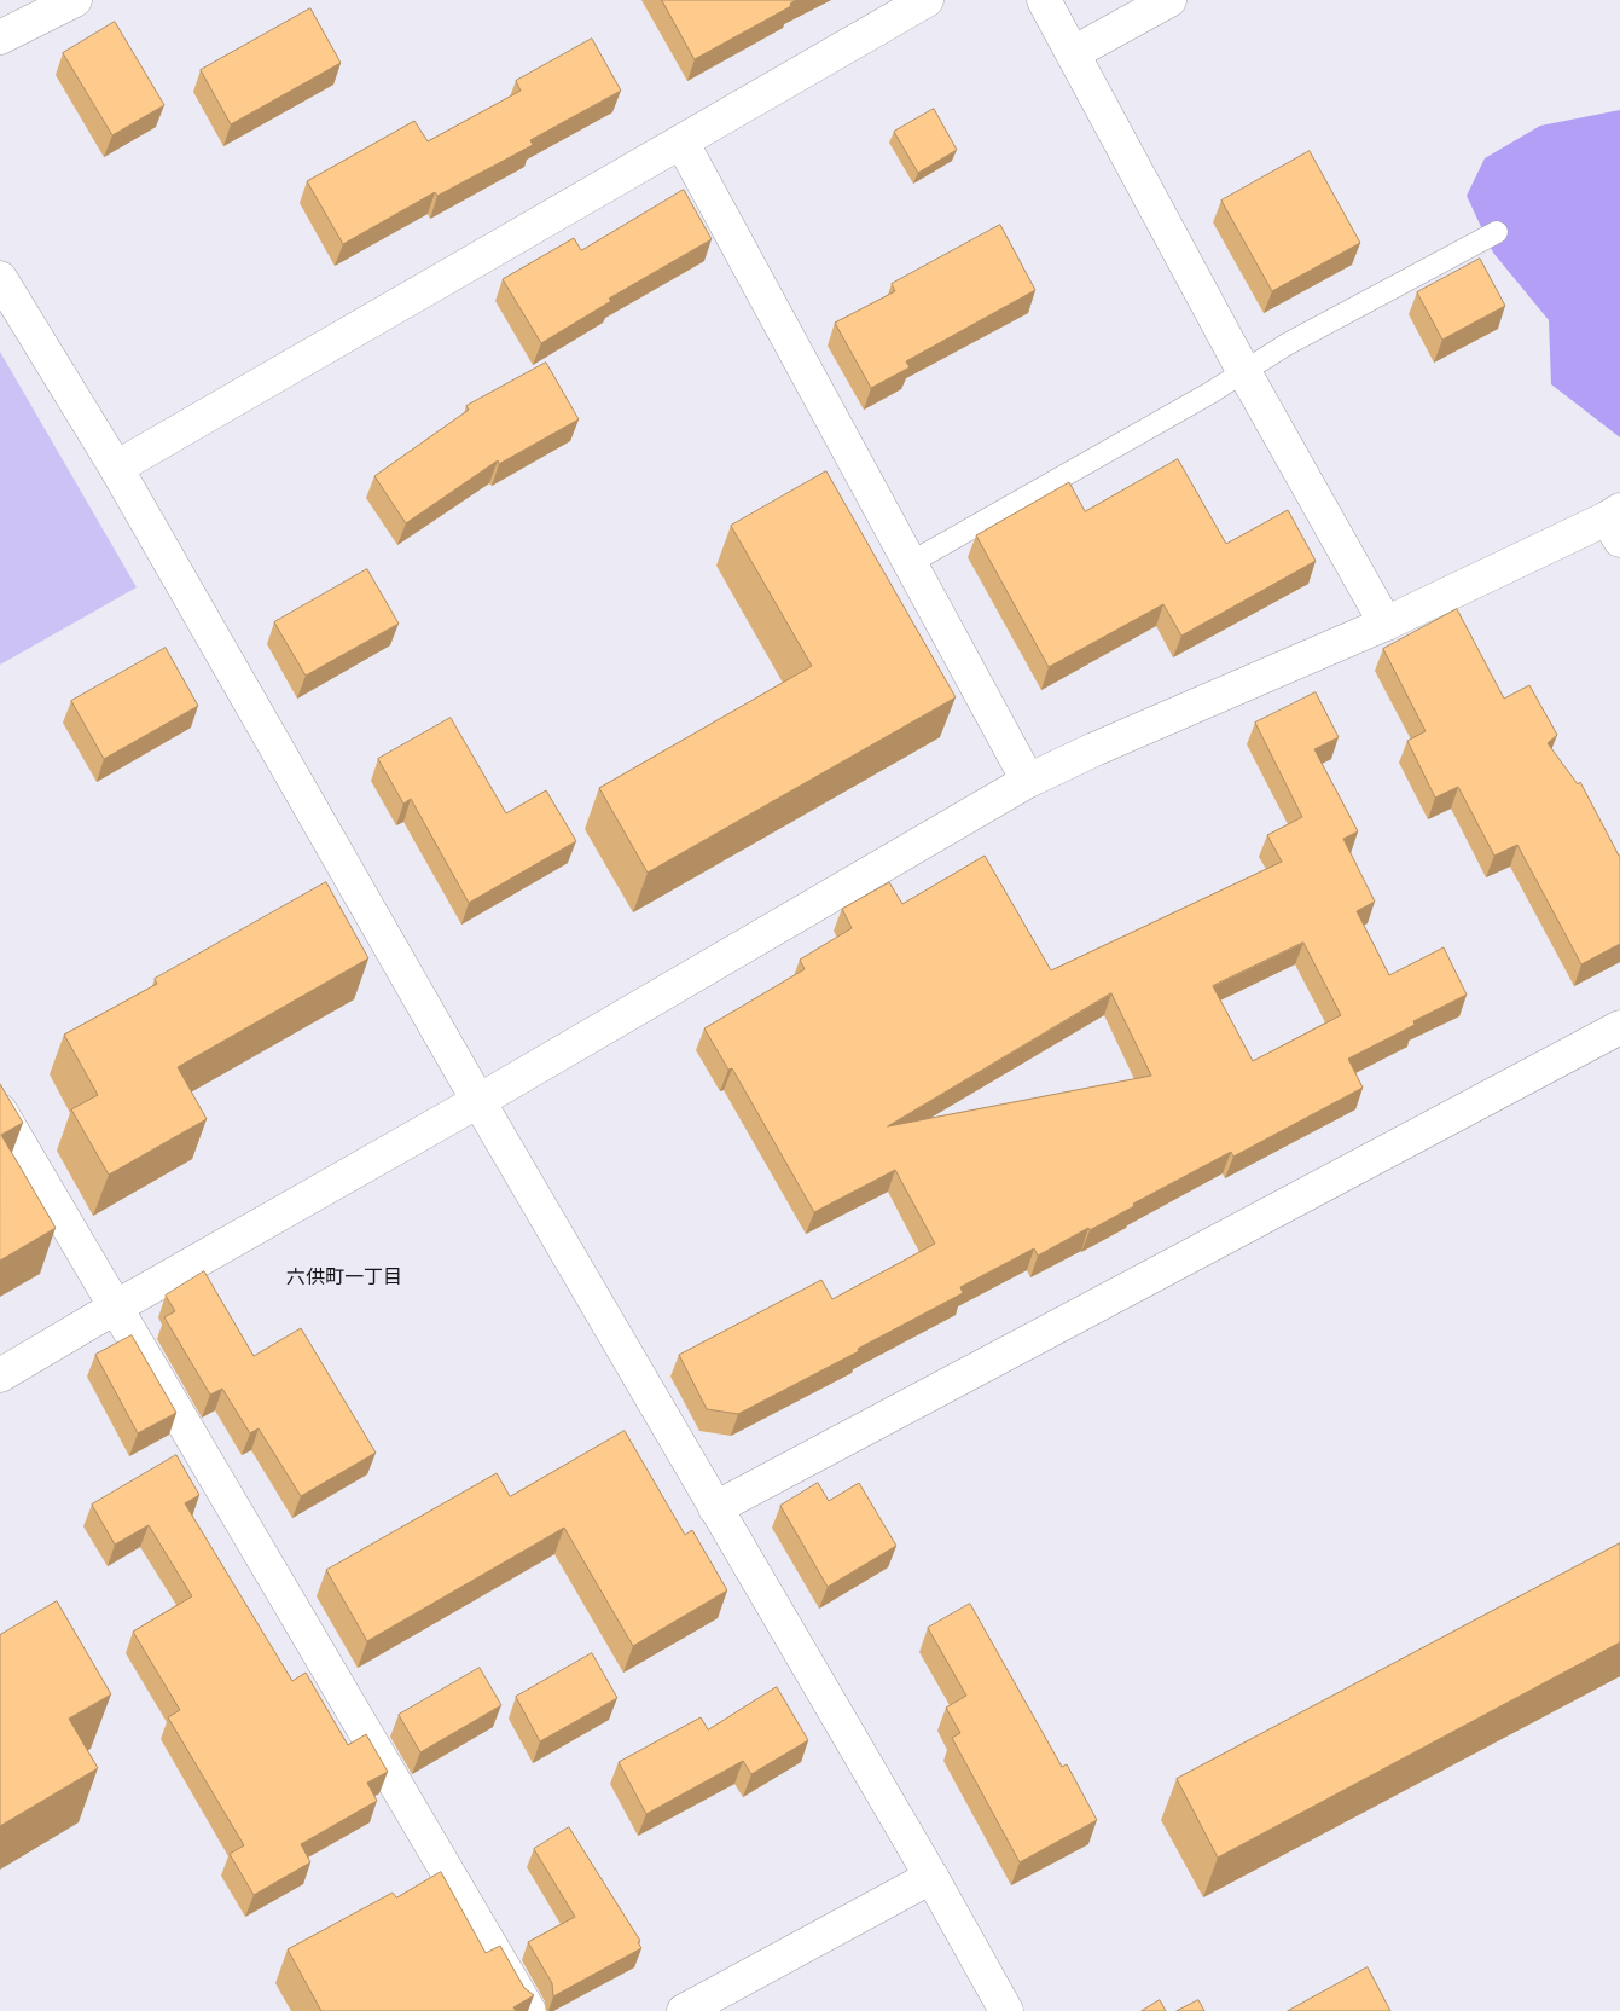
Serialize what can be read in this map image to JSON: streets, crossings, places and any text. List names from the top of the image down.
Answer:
{
  "districts": ["六供町一丁目"]
}
